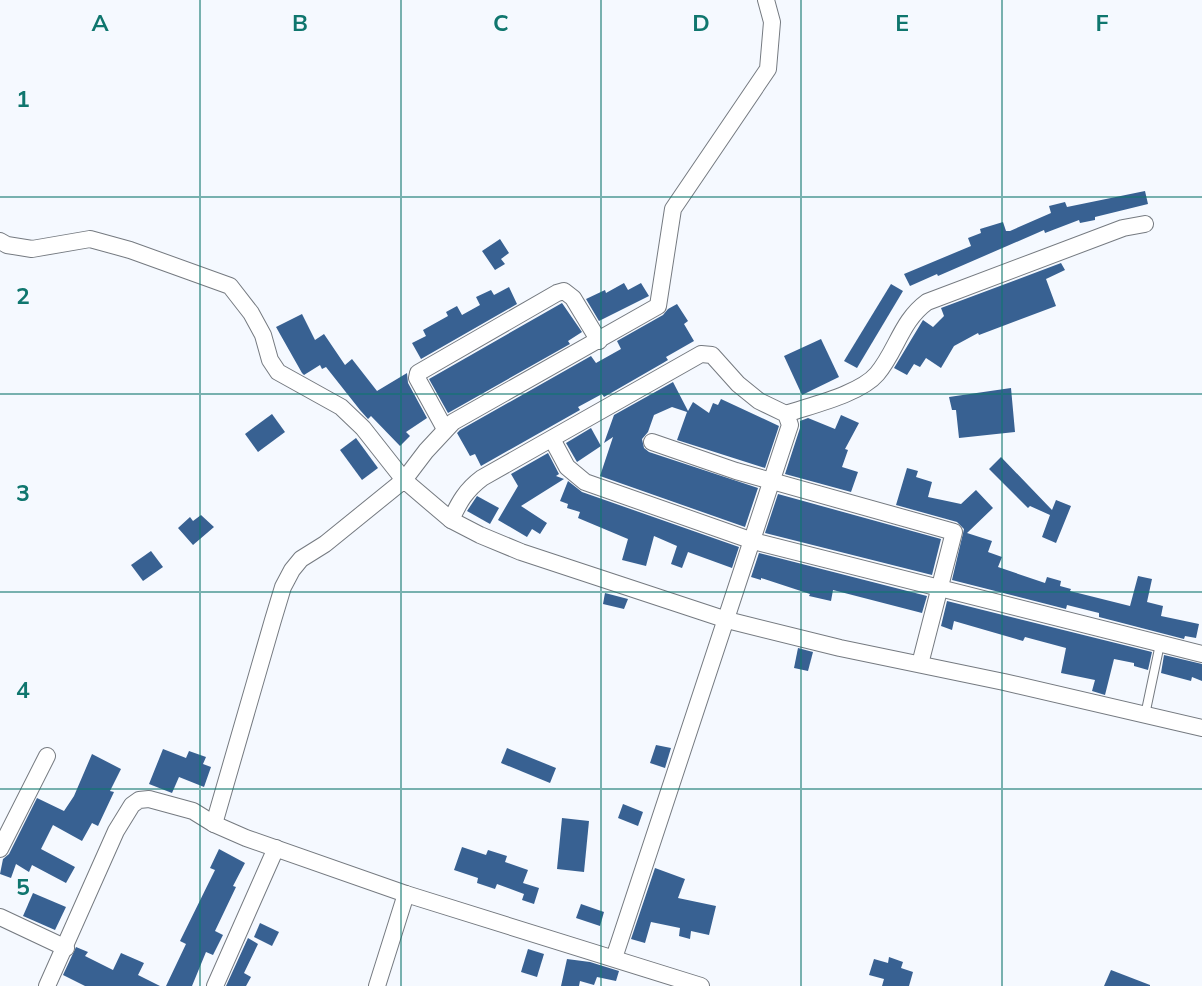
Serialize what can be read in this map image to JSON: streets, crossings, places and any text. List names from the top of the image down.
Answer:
{
  "grid": {
    "columns": [
      "A",
      "B",
      "C",
      "D",
      "E",
      "F"
    ],
    "rows": [
      "1",
      "2",
      "3",
      "4",
      "5"
    ]
  }
}
